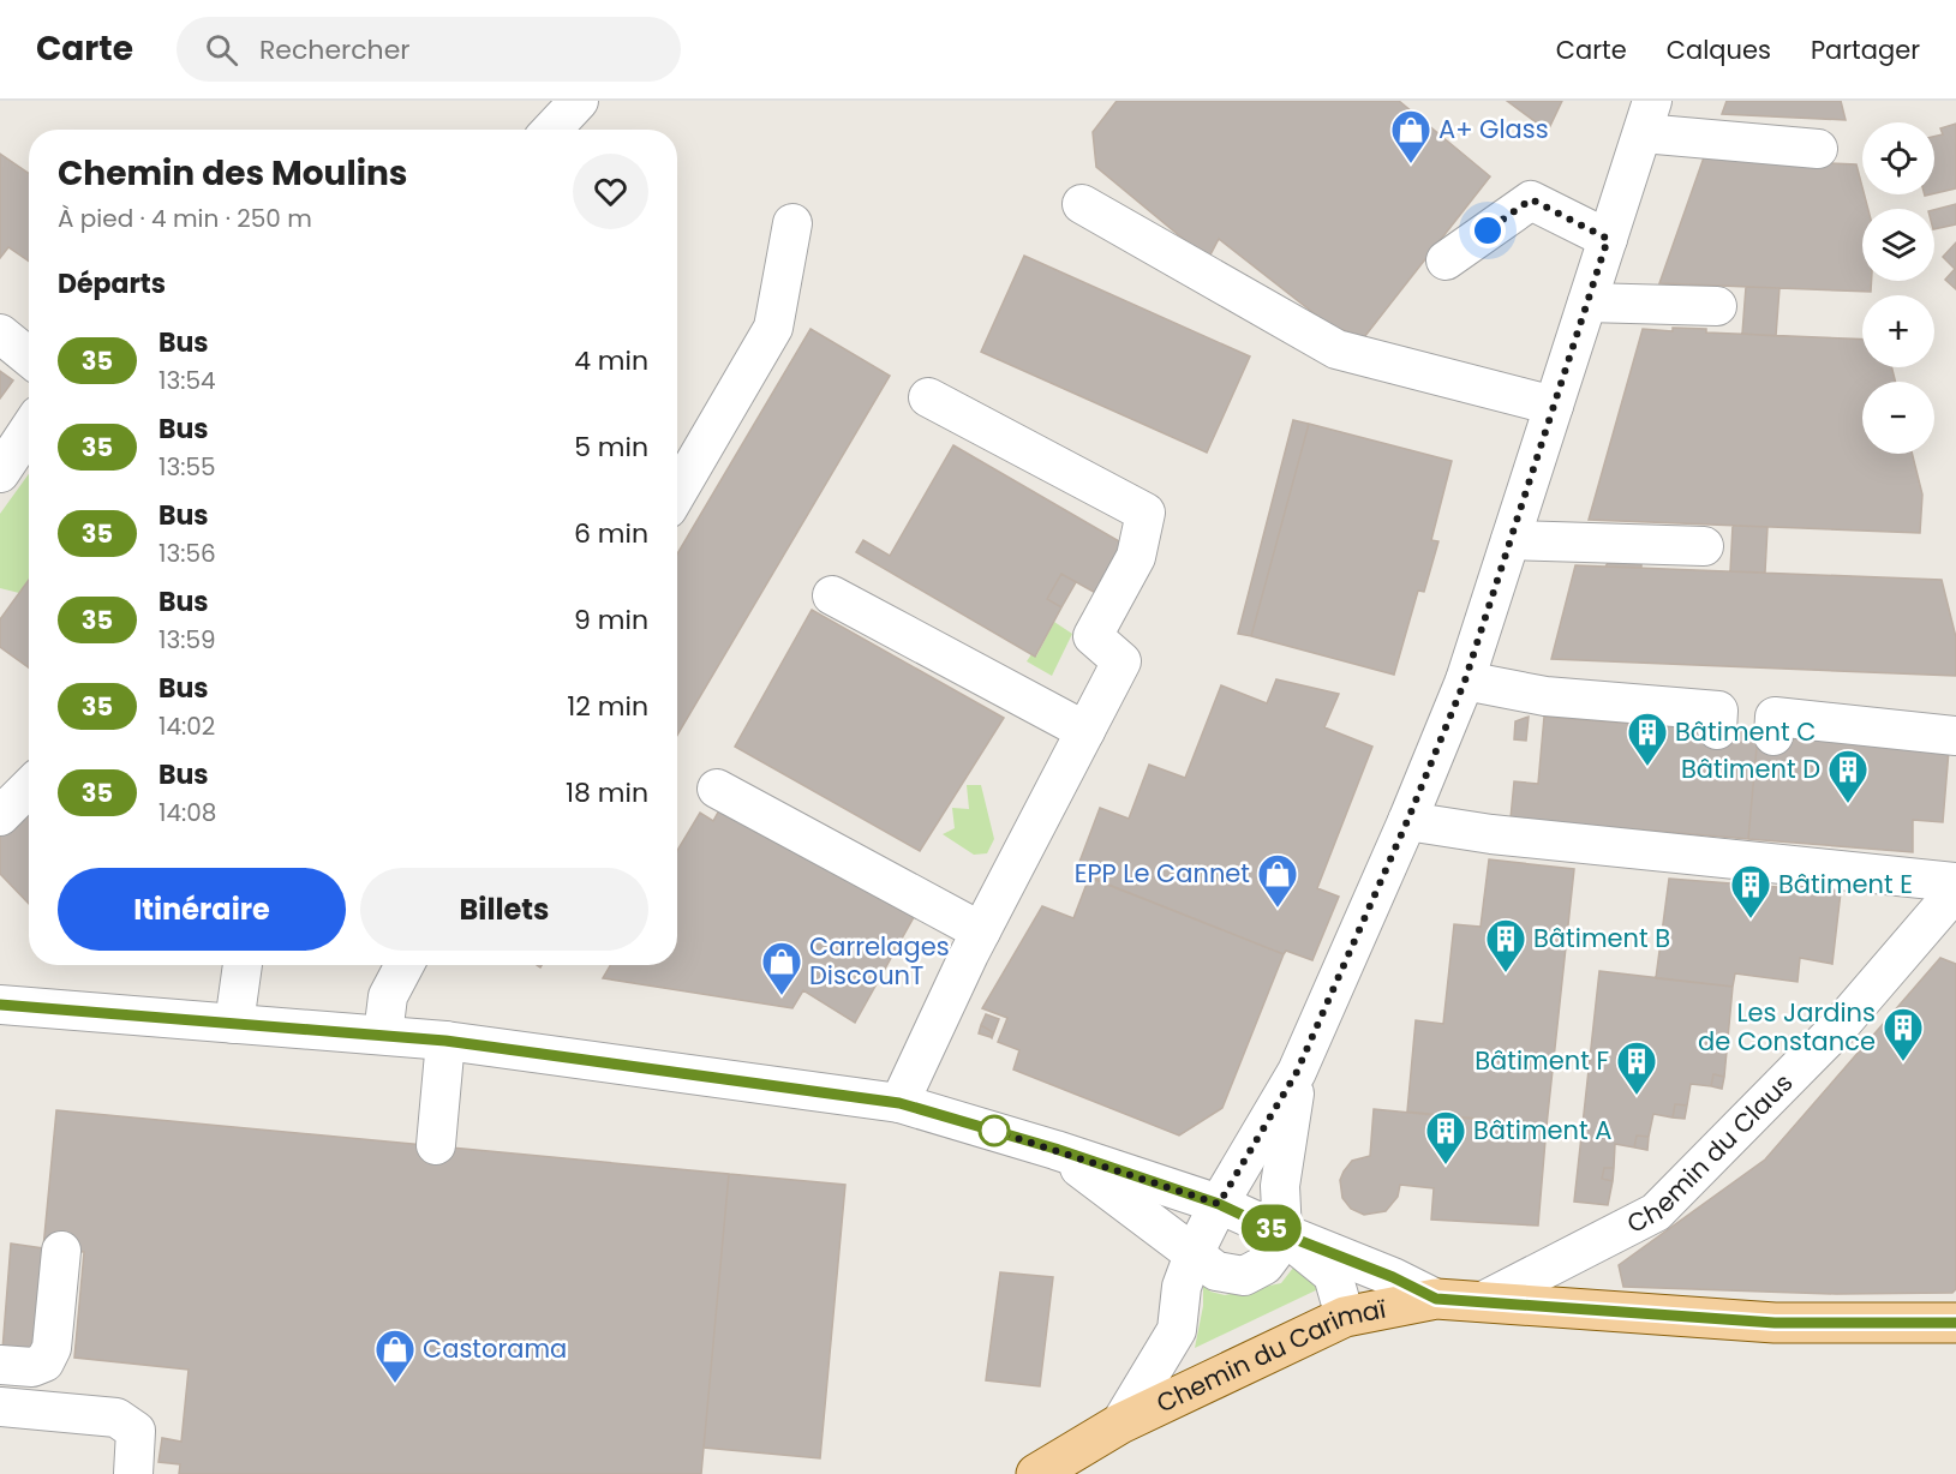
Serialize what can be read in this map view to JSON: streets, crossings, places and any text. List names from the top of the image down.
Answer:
{
  "streets": {
    "main road": ["Chemin du Carimaï"],
    "street": ["Chemin du Claus"]
  },
  "crossings": [
    ["Chemin du Claus", "Chemin du Carimaï"]
  ],
  "places": {
    "shop": [
      "A+ Glass",
      "EPP Le Cannet",
      "Carrelages DiscounT",
      "Castorama"
    ],
    "building": [
      "Bâtiment C",
      "Bâtiment D",
      "Bâtiment E",
      "Bâtiment B",
      "Les Jardins de Constance",
      "Bâtiment F",
      "Bâtiment A"
    ]
  },
  "lines": ["bus line 35"],
  "page": {
    "header": "Carte",
    "search": "Rechercher",
    "nav": ["Carte", "Calques", "Partager"],
    "on_map": "35",
    "map_buttons": ["+", "−"],
    "heading": [
      ["Chemin des Moulins", "À pied · 4 min · 250 m"],
      "Départs"
    ],
    "list": [
      {
        "mark": "35",
        "name": "Bus",
        "note": "13:54",
        "value": "4 min"
      },
      {
        "mark": "35",
        "name": "Bus",
        "note": "13:55",
        "value": "5 min"
      },
      {
        "mark": "35",
        "name": "Bus",
        "note": "13:56",
        "value": "6 min"
      },
      {
        "mark": "35",
        "name": "Bus",
        "note": "13:59",
        "value": "9 min"
      },
      {
        "mark": "35",
        "name": "Bus",
        "note": "14:02",
        "value": "12 min"
      },
      {
        "mark": "35",
        "name": "Bus",
        "note": "14:08",
        "value": "18 min"
      }
    ],
    "buttons": ["Itinéraire", "Billets"]
  }
}
